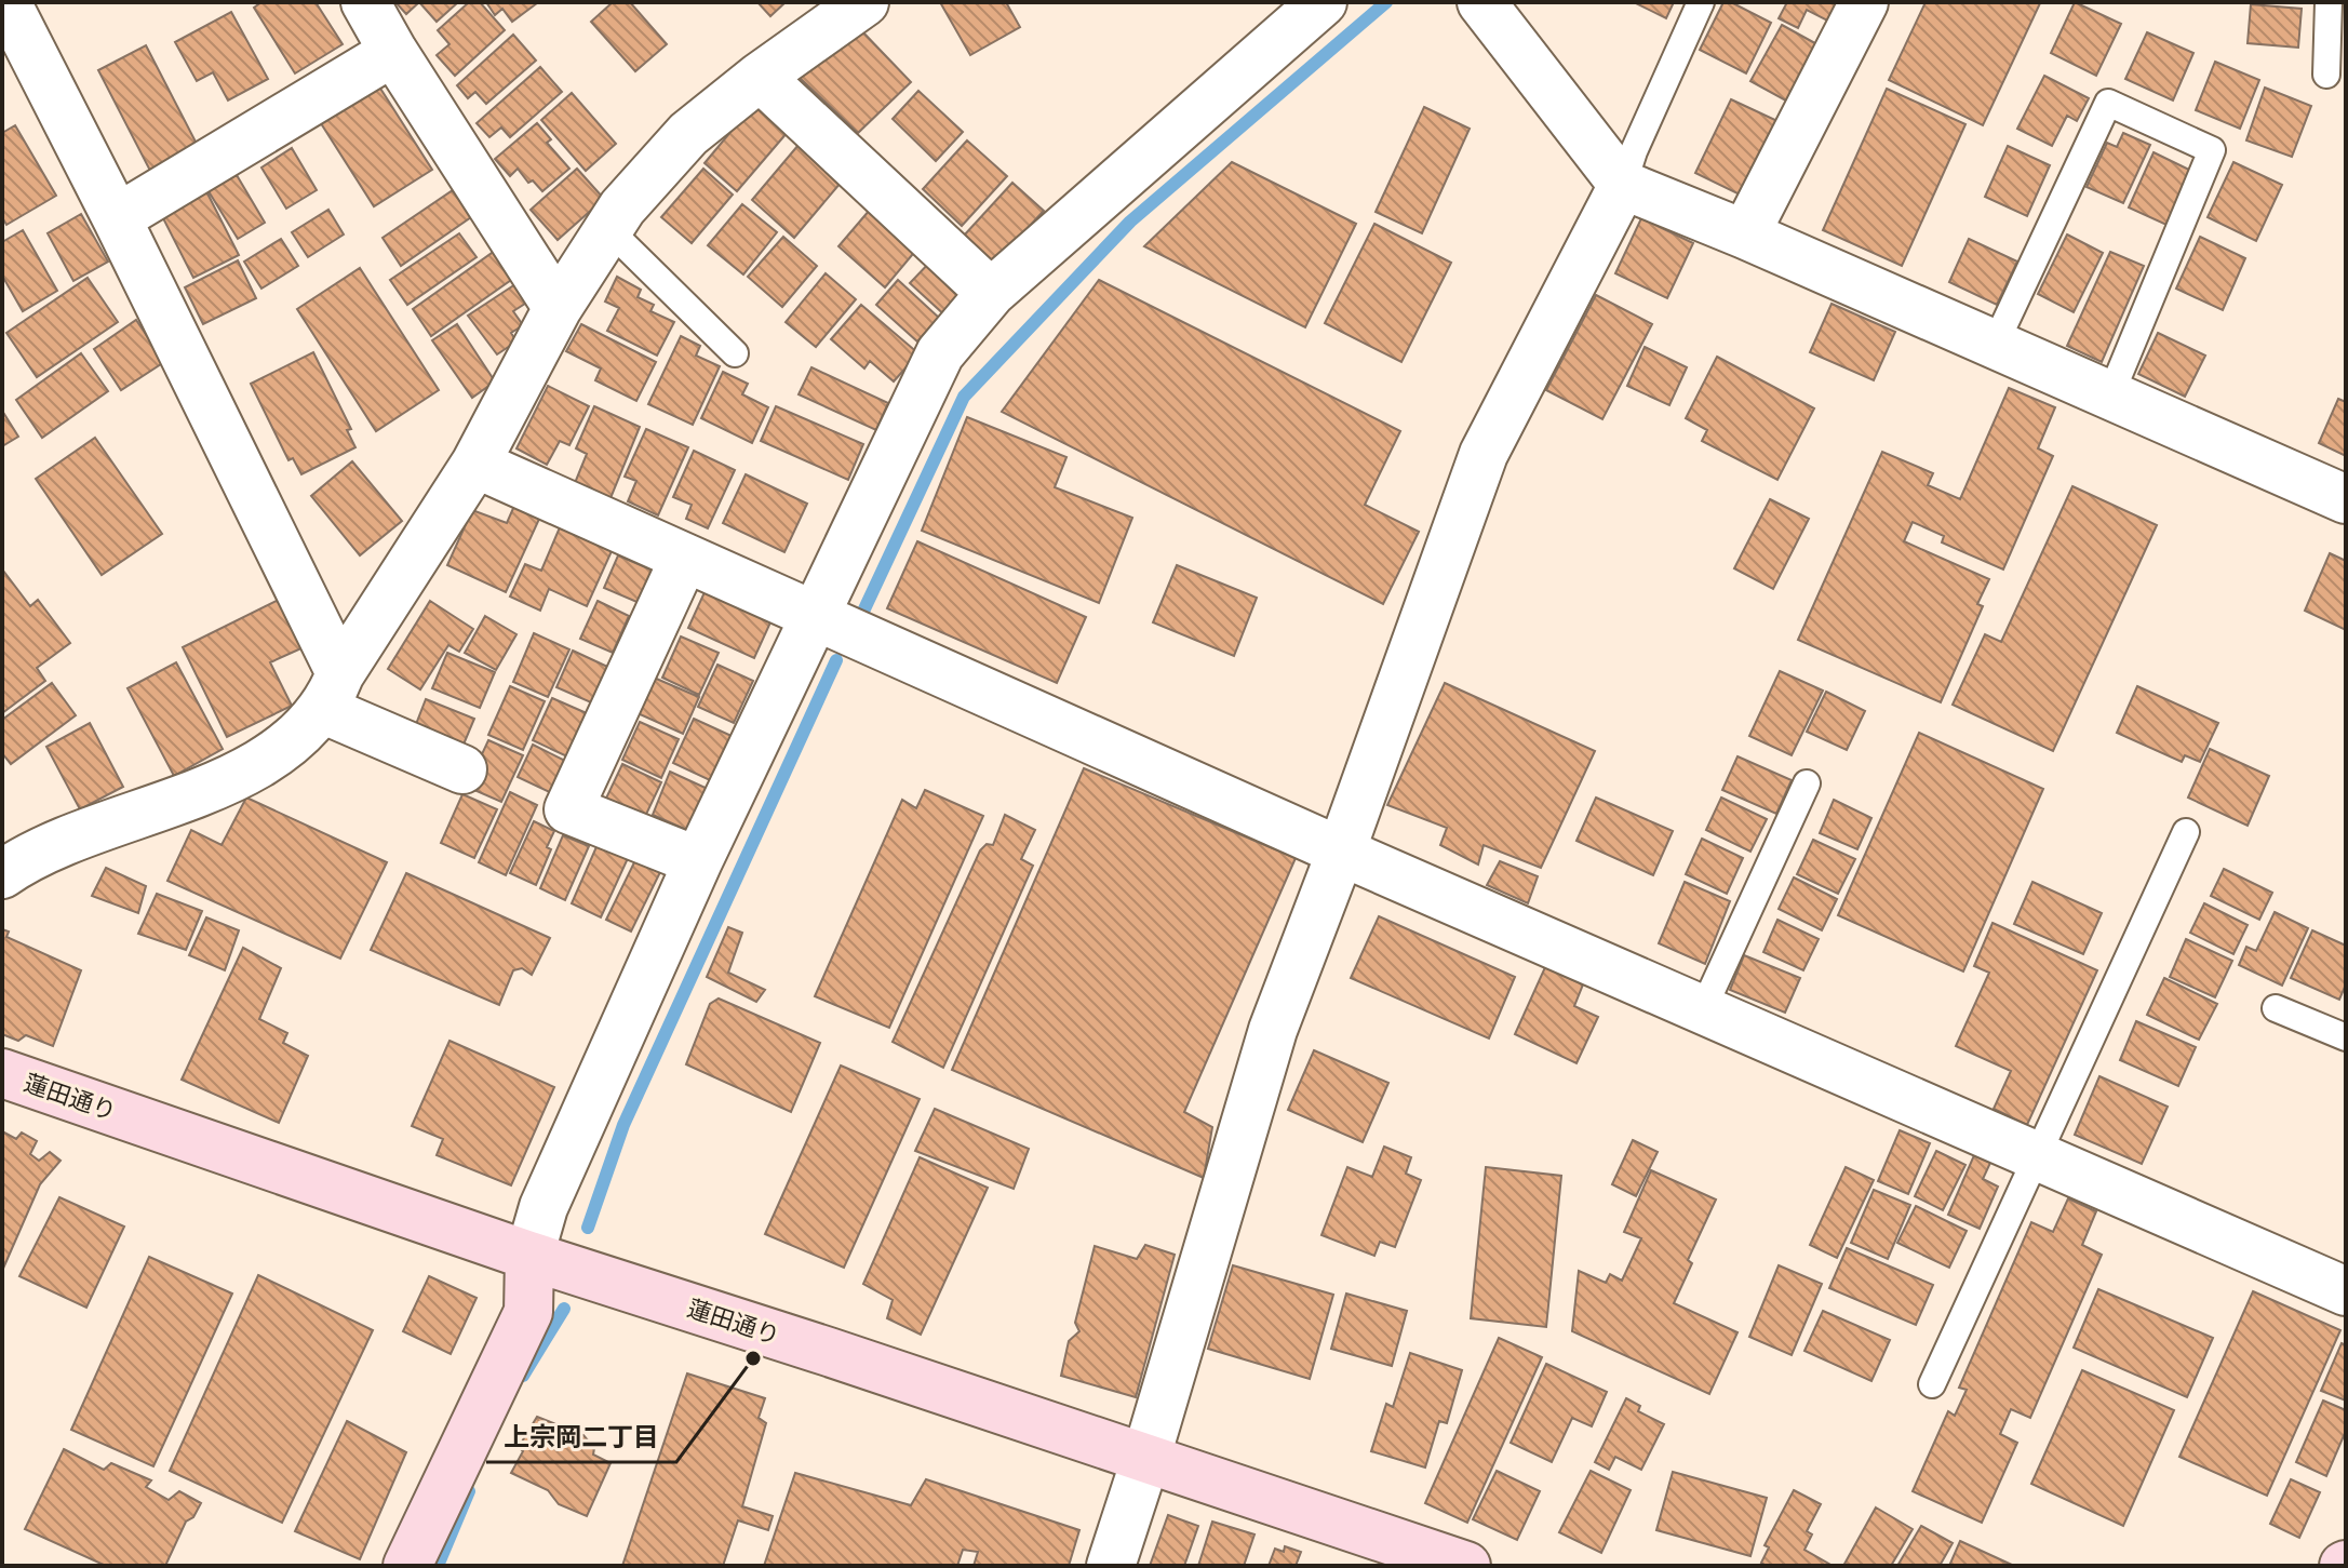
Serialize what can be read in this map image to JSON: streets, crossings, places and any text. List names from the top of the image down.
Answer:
{
  "streets": {
    "main road": ["蓮田通り"]
  },
  "places": ["上宗岡二丁目"]
}
